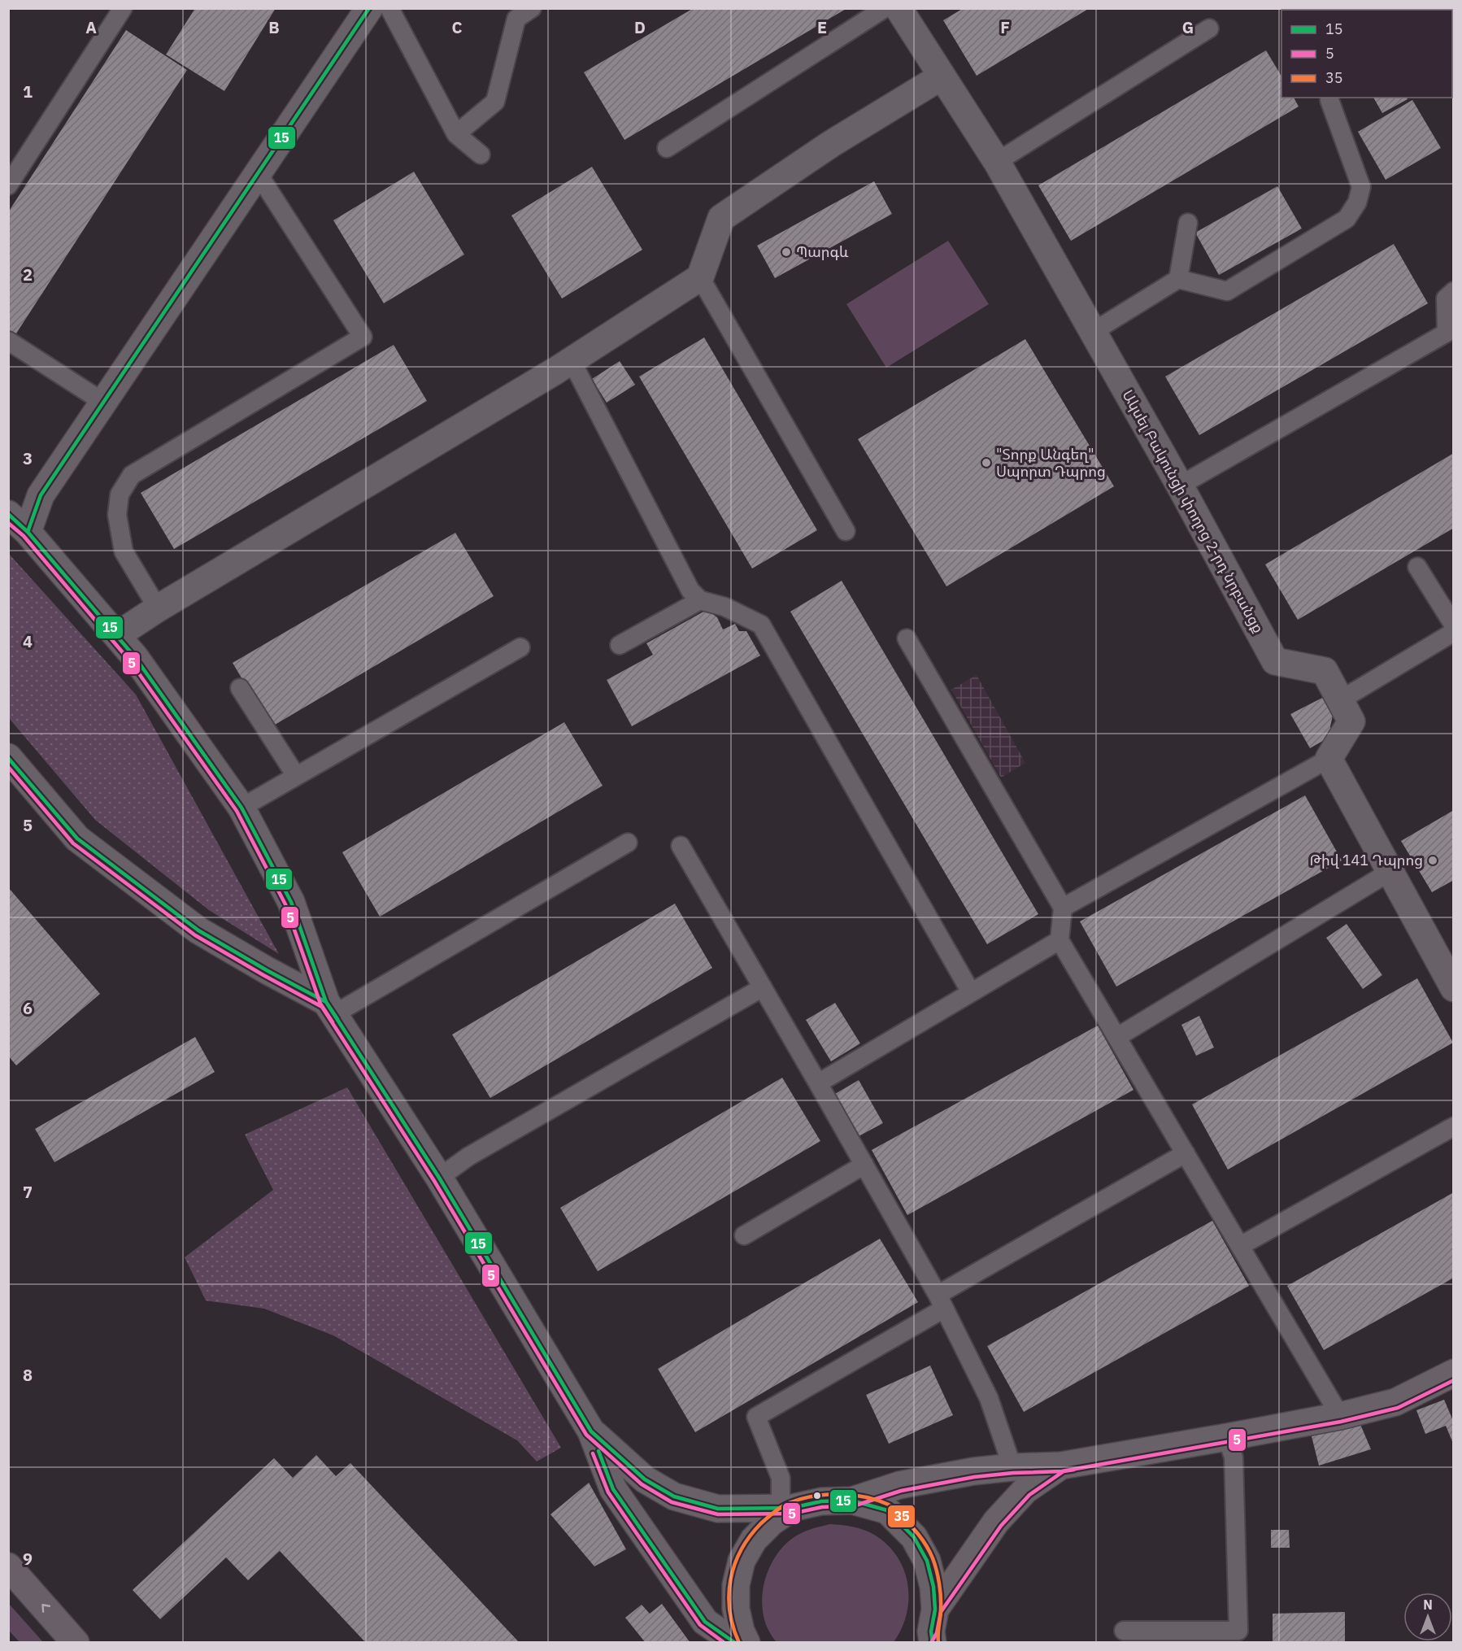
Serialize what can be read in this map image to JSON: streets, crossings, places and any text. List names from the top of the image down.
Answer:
{
  "streets": {
    "street": ["Ակսել Բակունցի փողոց 2-րդ նրբանցք"]
  },
  "places": ["Պարգև", "\"Տորք Անգեղ\" Սպորտ Դպրոց", "Թիվ 141 Դպրոց"],
  "lines": ["transit line 15", "transit line 5", "transit line 35"],
  "legend": ["15", "5", "35"],
  "north": "top",
  "grid": {
    "columns": [
      "A",
      "B",
      "C",
      "D",
      "E",
      "F",
      "G"
    ],
    "rows": [
      "1",
      "2",
      "3",
      "4",
      "5",
      "6",
      "7",
      "8",
      "9"
    ]
  }
}
